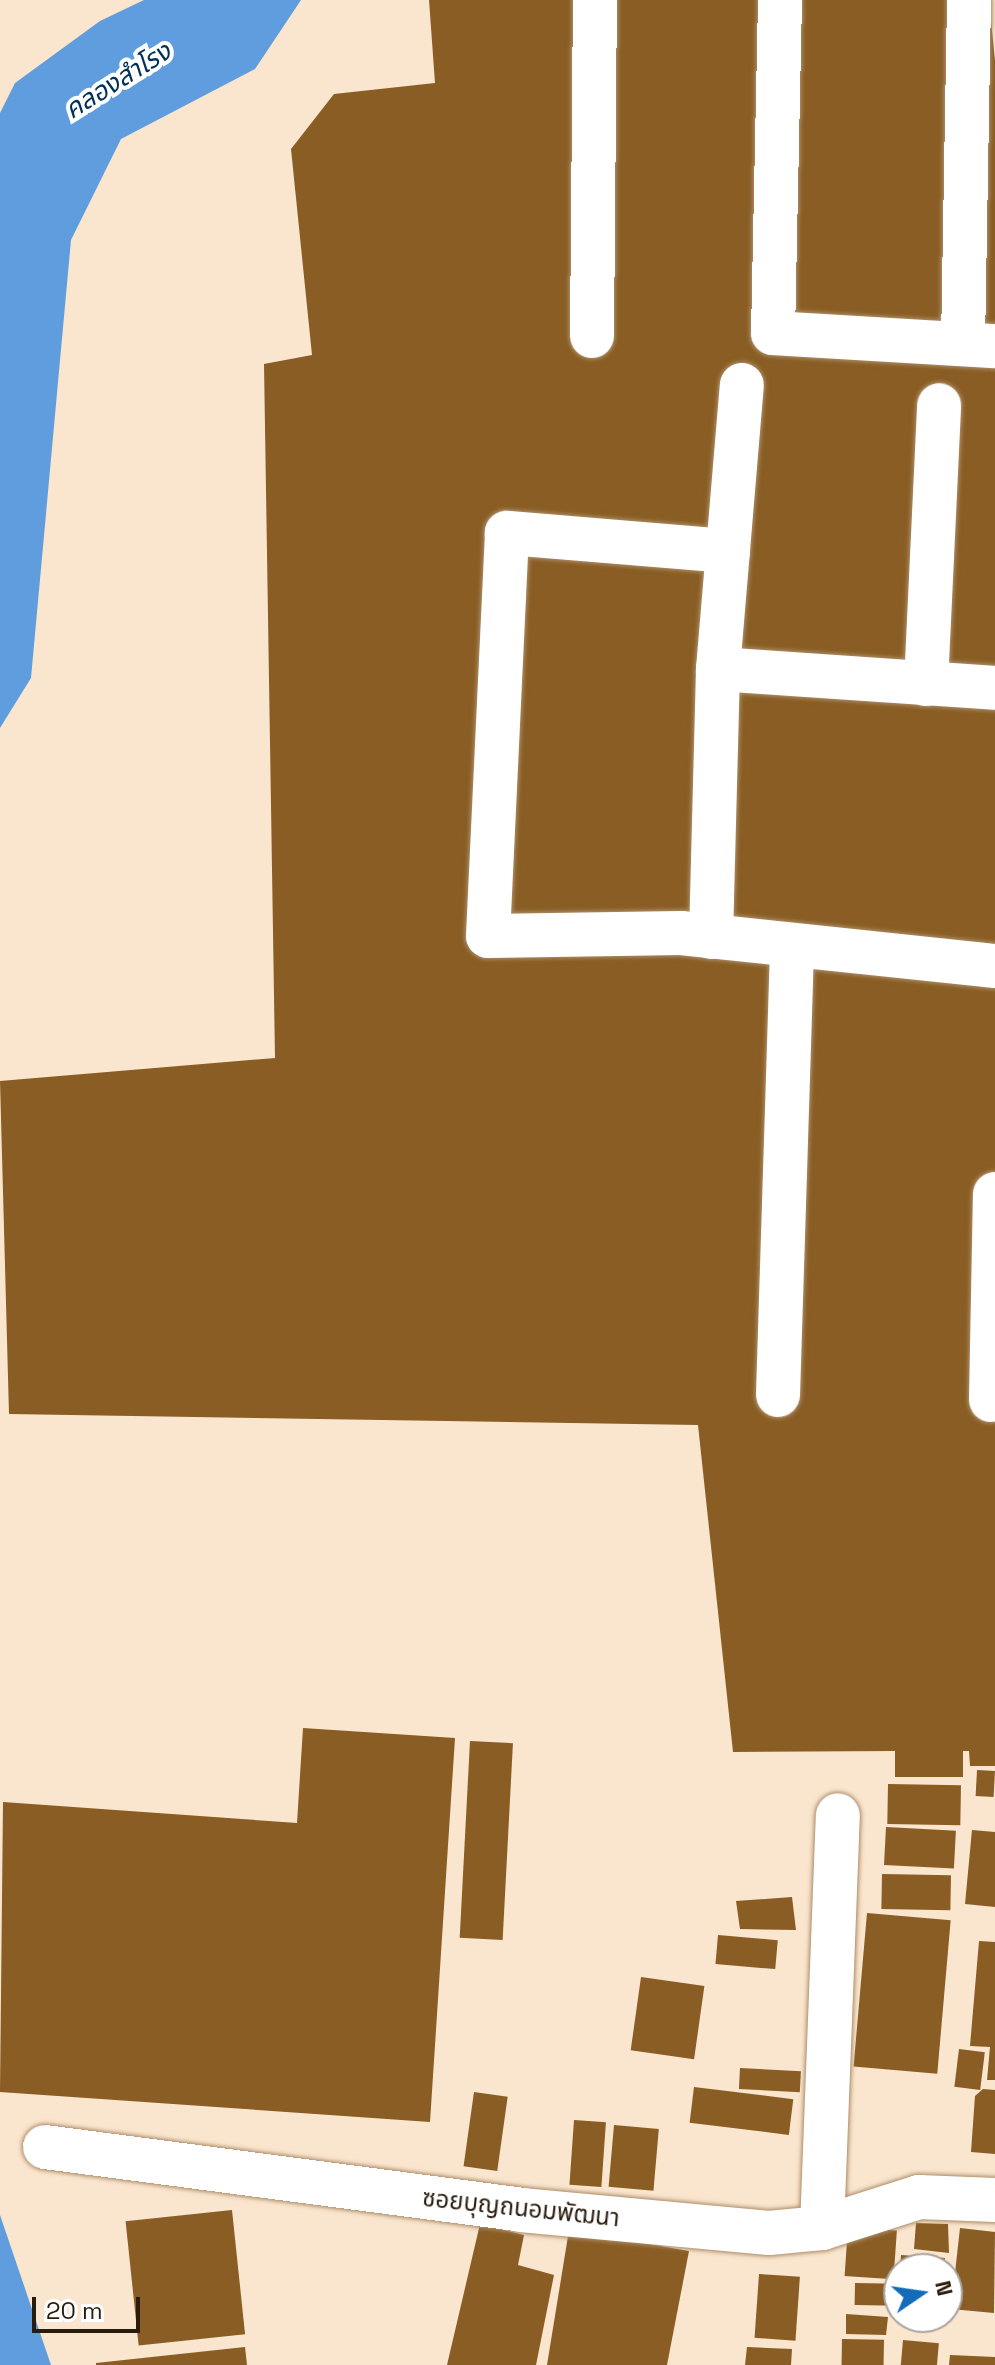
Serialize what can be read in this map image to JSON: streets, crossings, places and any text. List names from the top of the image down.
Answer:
{
  "streets": {
    "street": ["ซอยบุญถนอมพัฒนา"]
  },
  "water": ["คลองสำโรง"],
  "scale_bar": "20 m",
  "north": "right"
}
